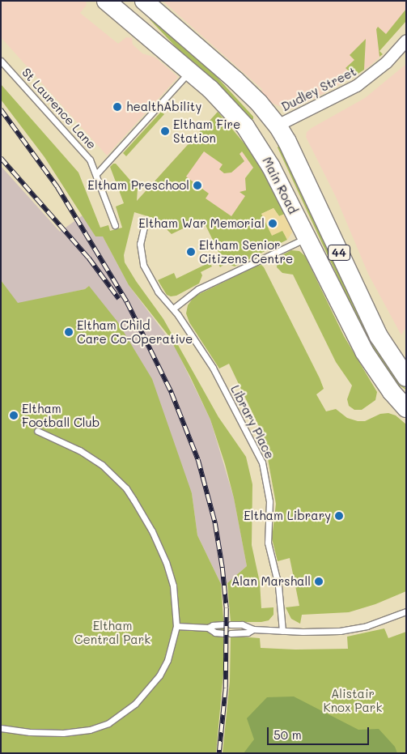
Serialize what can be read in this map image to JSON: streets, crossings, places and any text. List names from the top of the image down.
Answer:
{
  "streets": {
    "main road": ["Main Road", "44"],
    "street": ["Dudley Street"],
    "lane": ["St Laurence Lane", "Library Place"]
  },
  "crossings": [
    ["Dudley Street", "Main Road"]
  ],
  "parks": ["Eltham Central Park", "Alistair Knox Park"],
  "places": [
    "healthAbility",
    "Eltham Fire Station",
    "Eltham Preschool",
    "Eltham War Memorial",
    "Eltham Senior Citizens Centre",
    "Eltham Child Care Co-Operative",
    "Eltham Football Club",
    "Eltham Library",
    "Alan Marshall"
  ],
  "scale_bar": "50 m"
}
